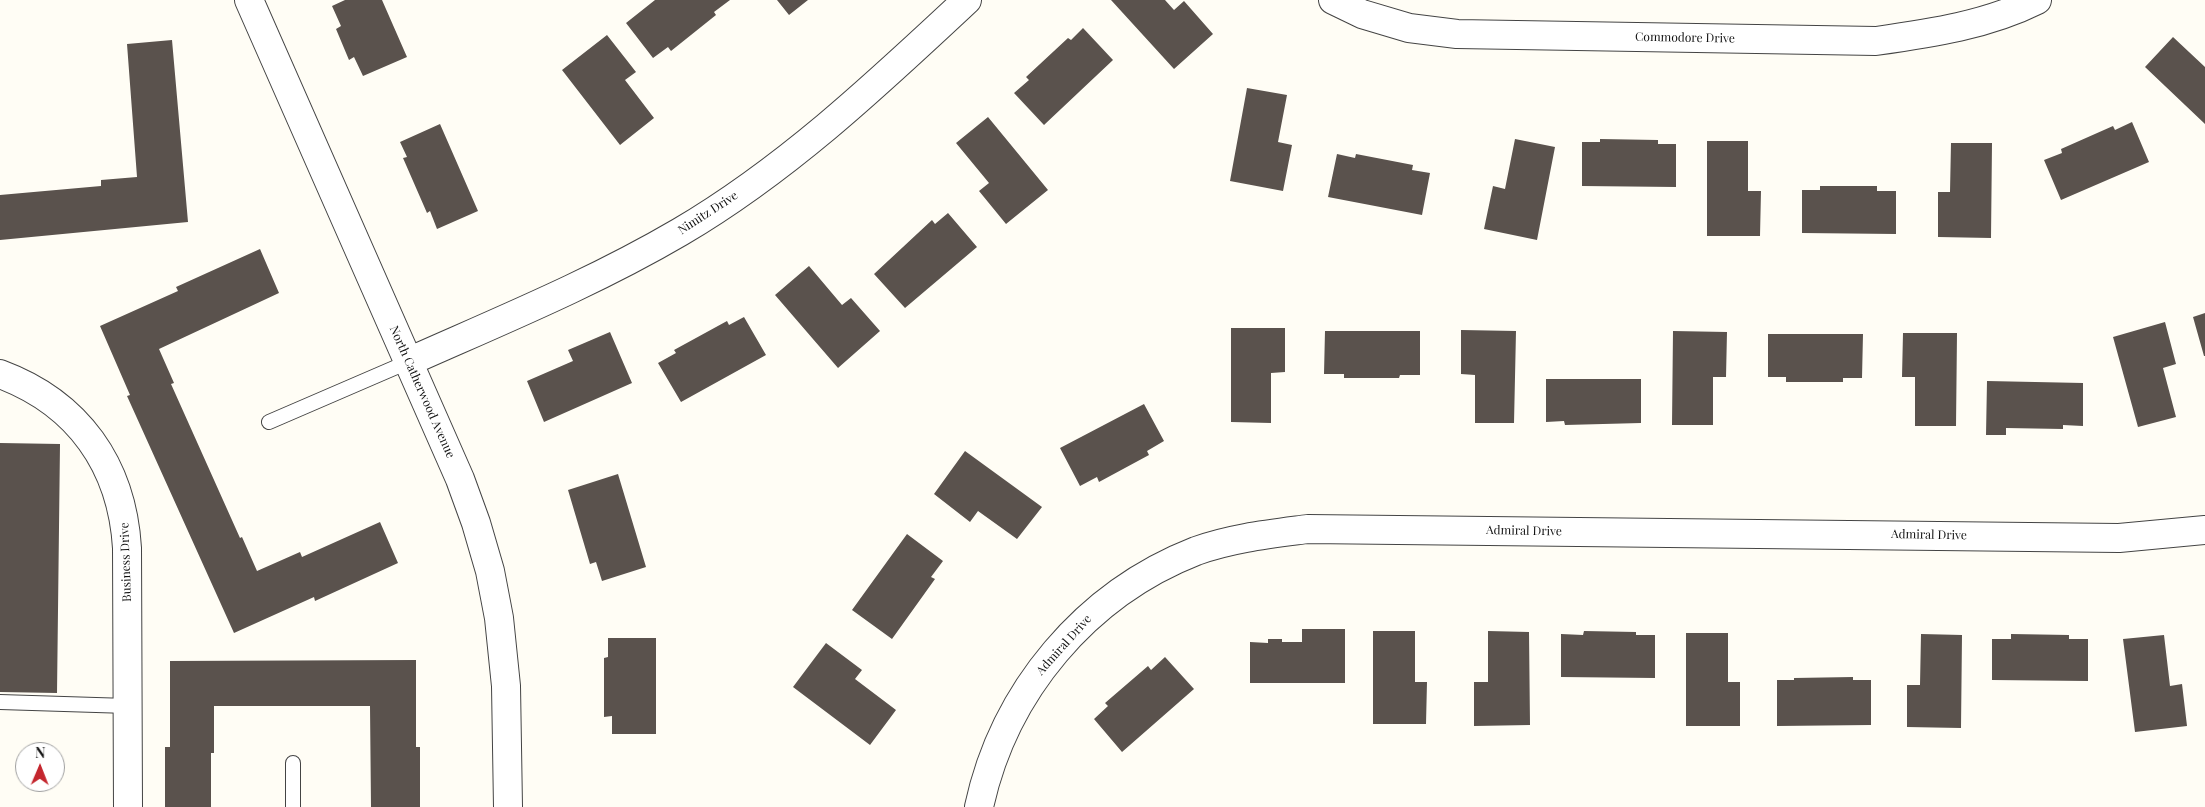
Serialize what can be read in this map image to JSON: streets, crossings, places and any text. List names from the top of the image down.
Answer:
{
  "streets": {
    "street": [
      "Commodore Drive",
      "Nimitz Drive",
      "North Catherwood Avenue",
      "Admiral Drive",
      "Business Drive"
    ]
  },
  "crossings": [
    ["Nimitz Drive", "North Catherwood Avenue"]
  ],
  "north": "top"
}
